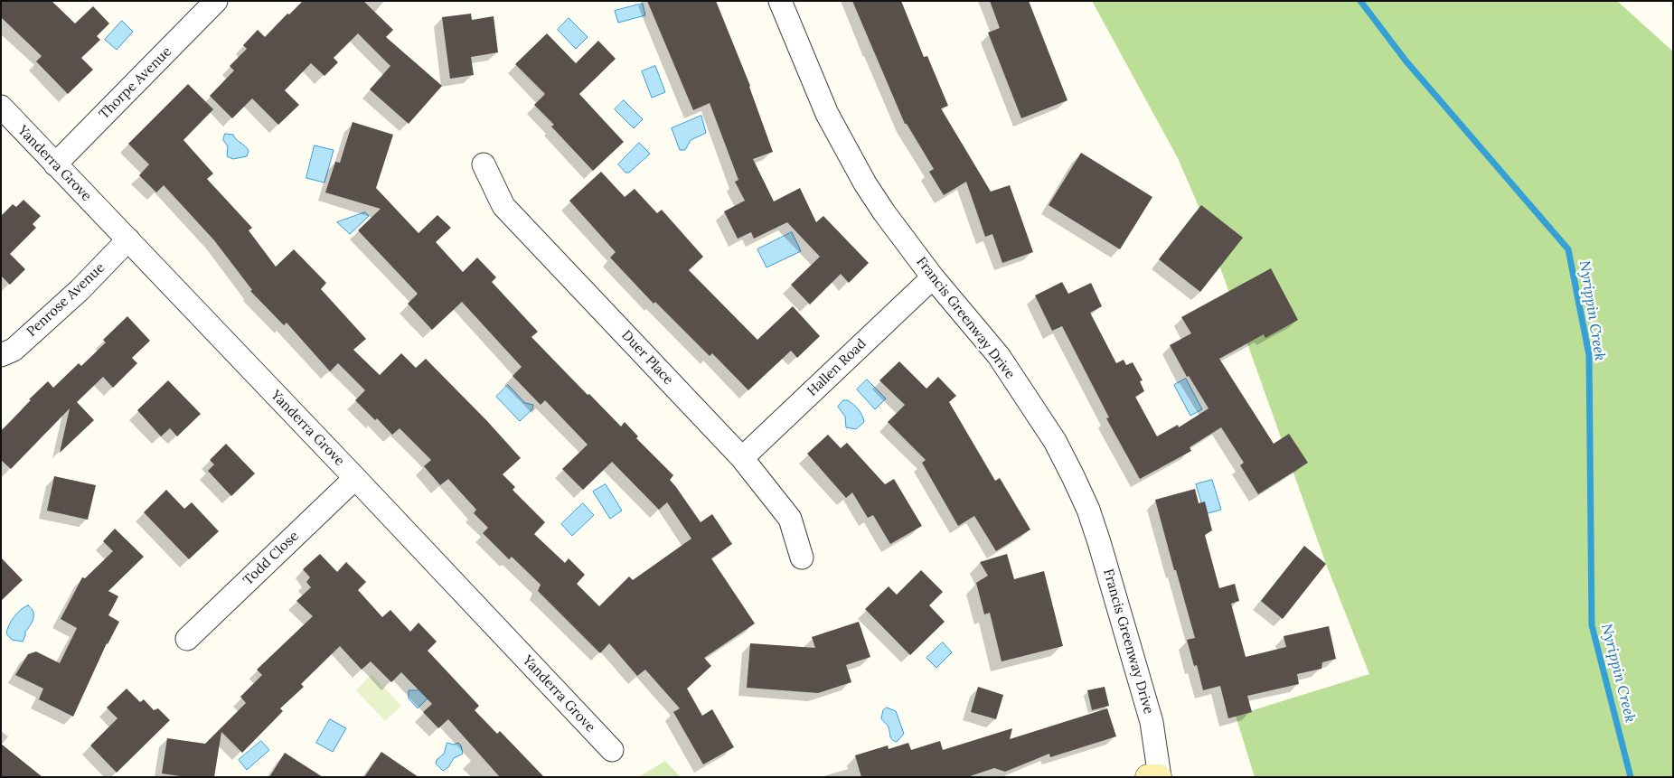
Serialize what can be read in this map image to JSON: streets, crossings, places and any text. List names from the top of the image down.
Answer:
{
  "streets": {
    "street": [
      "Thorpe Avenue",
      "Yanderra Grove",
      "Penrose Avenue",
      "Francis Greenway Drive",
      "Duer Place",
      "Hallen Road",
      "Todd Close"
    ]
  },
  "crossings": [
    ["Thorpe Avenue", "Yanderra Grove"],
    ["Yanderra Grove", "Penrose Avenue"],
    ["Yanderra Grove", "Todd Close"],
    ["Francis Greenway Drive", "Hallen Road"],
    ["Duer Place", "Hallen Road"]
  ],
  "water": ["Nyrippin Creek"]
}
